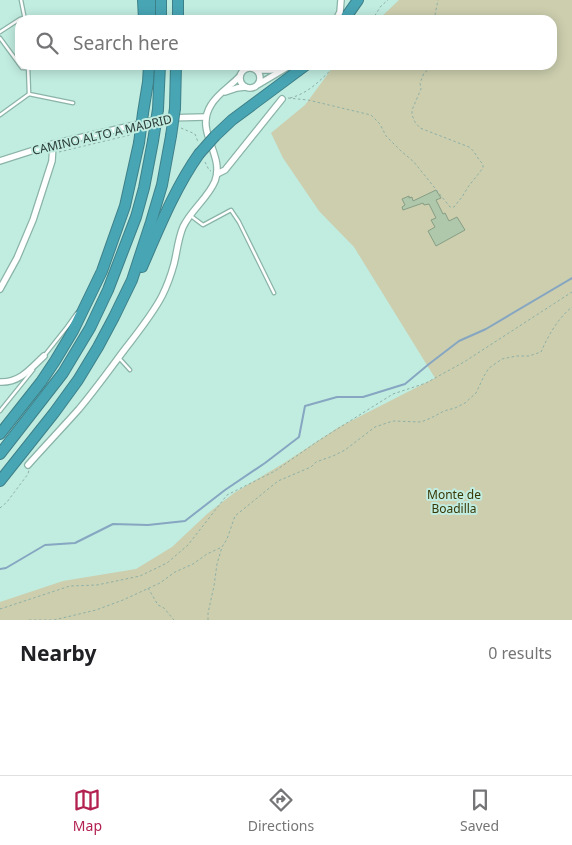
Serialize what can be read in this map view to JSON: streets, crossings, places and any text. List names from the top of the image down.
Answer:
{
  "streets": {
    "street": ["CAMINO ALTO A MADRID"]
  },
  "parks": ["Monte de Boadilla"],
  "page": {
    "search": "Search here",
    "heading": ["Nearby", "0 results"],
    "nav": ["Map", "Directions", "Saved"]
  }
}
